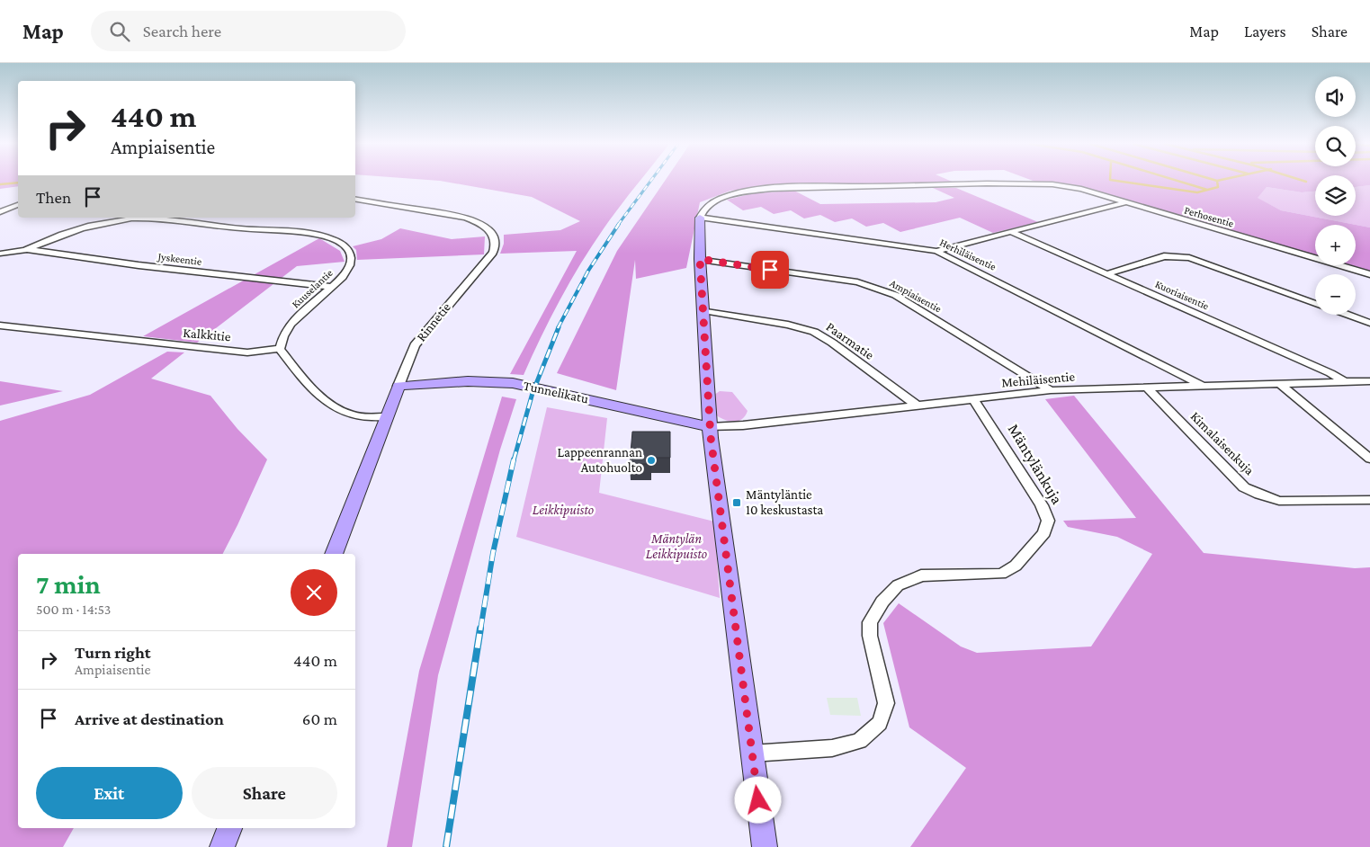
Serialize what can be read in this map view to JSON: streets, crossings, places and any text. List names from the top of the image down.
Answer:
{
  "streets": {
    "street": [
      "Perhosentie",
      "Herhiläisentie",
      "Jyskeentie",
      "Kuuselantie",
      "Kuoriaisentie",
      "Ampiaisentie",
      "Rinnetie",
      "Kalkkitie",
      "Paarmatie",
      "Mehiläisentie",
      "Tunnelikatu",
      "Kimalaisenkuja",
      "Mäntylänkuja"
    ]
  },
  "crossings": [
    ["Perhosentie", "Herhiläisentie"],
    ["Herhiläisentie", "Mehiläisentie"],
    ["Jyskeentie", "Kuuselantie"],
    ["Kuuselantie", "Kalkkitie"],
    ["Kuoriaisentie", "Mehiläisentie"],
    ["Ampiaisentie", "Mehiläisentie"],
    ["Rinnetie", "Tunnelikatu"],
    ["Paarmatie", "Mehiläisentie"],
    ["Mehiläisentie", "Tunnelikatu"],
    ["Mehiläisentie", "Kimalaisenkuja"],
    ["Mehiläisentie", "Mäntylänkuja"]
  ],
  "parks": ["Leikkipuisto", "Mäntylän Leikkipuisto"],
  "places": {
    "other": ["Lappeenrannan Autohuolto"],
    "transit": ["Mäntyläntie 10 keskustasta"]
  },
  "page": {
    "header": "Map",
    "search": "Search here",
    "nav": ["Map", "Layers", "Share"],
    "map_buttons": ["+", "−"],
    "turn": ["440 m", "Ampiaisentie"],
    "then": "Then",
    "heading": ["7 min", "500 m · 14:53"],
    "list": [
      {
        "name": "Turn right",
        "note": "Ampiaisentie",
        "value": "440 m"
      },
      {
        "name": "Arrive at destination",
        "value": "60 m"
      }
    ],
    "buttons": ["Exit", "Share"]
  }
}
